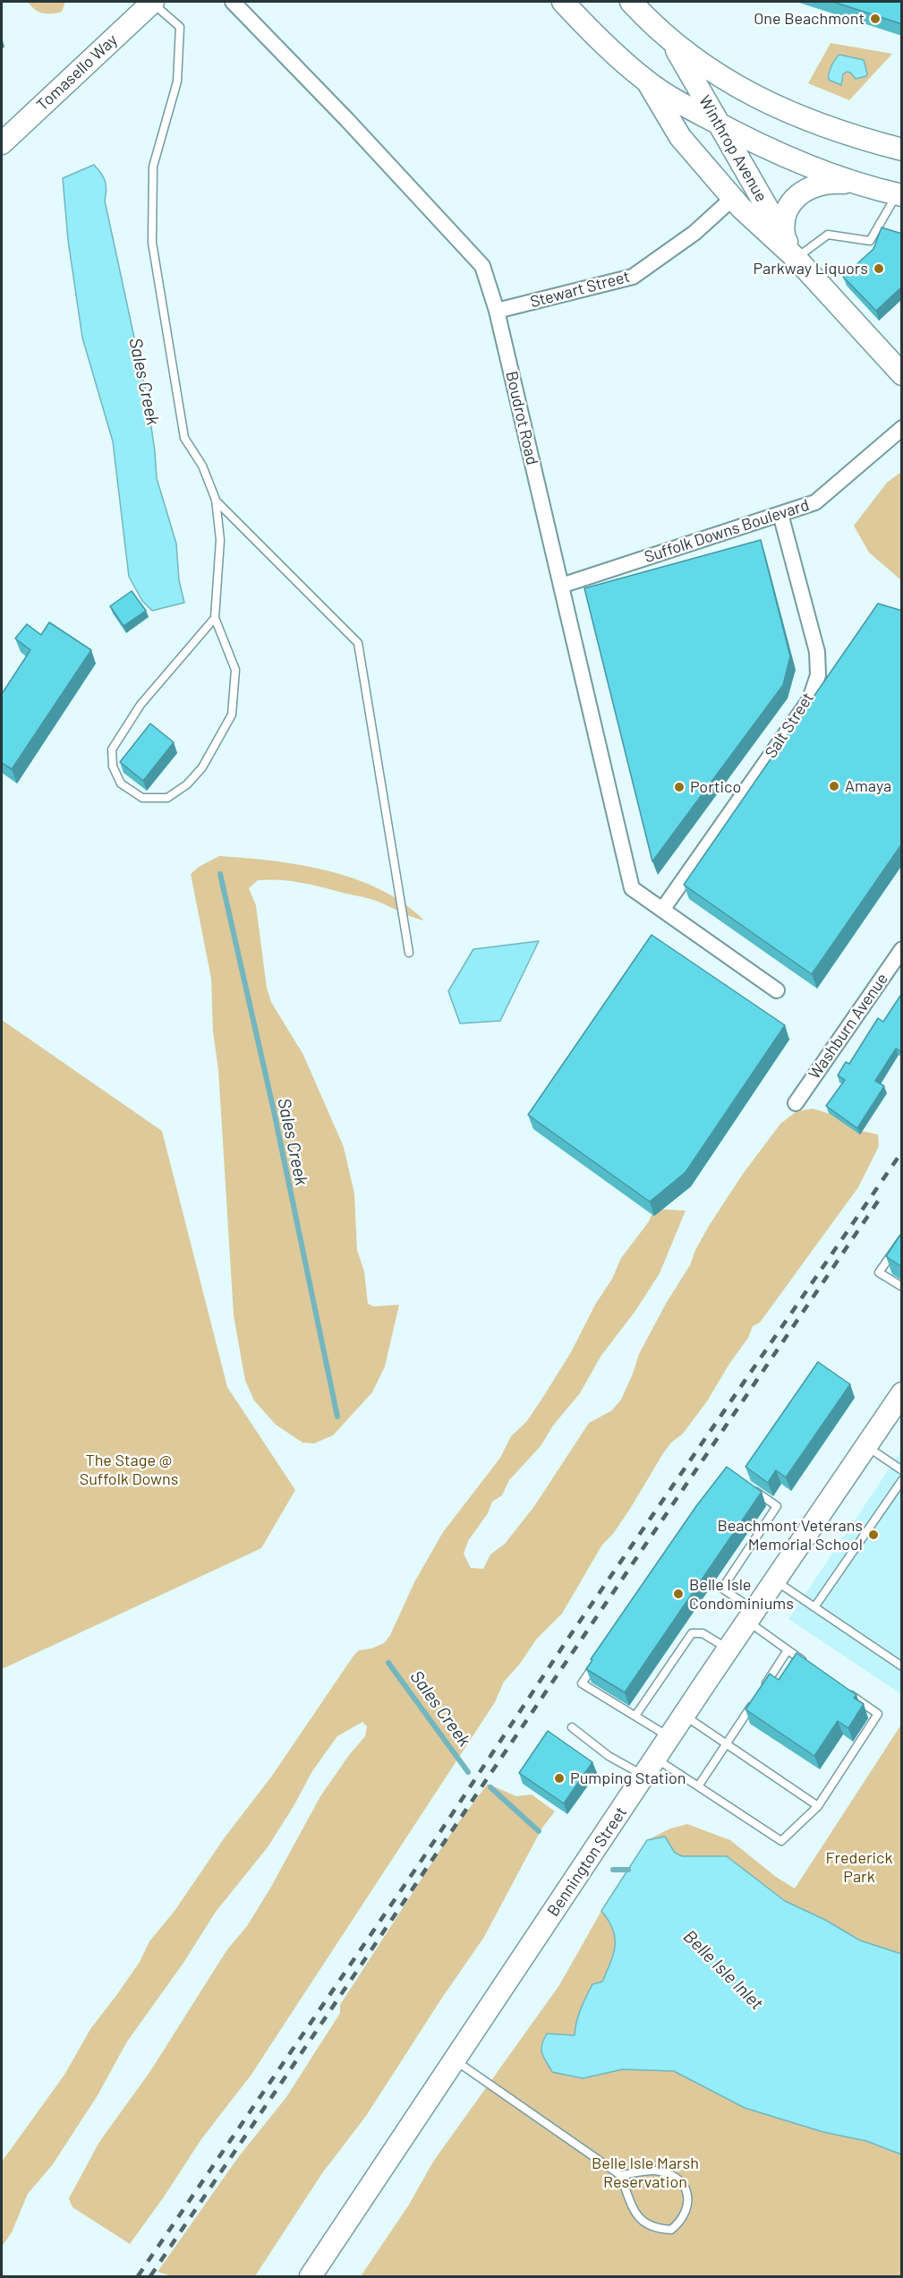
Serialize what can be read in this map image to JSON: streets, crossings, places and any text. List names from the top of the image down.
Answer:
{
  "streets": {
    "main road": ["Tomasello Way", "Winthrop Avenue", "Bennington Street"],
    "street": [
      "Stewart Street",
      "Boudrot Road",
      "Suffolk Downs Boulevard",
      "Salt Street",
      "Washburn Avenue"
    ]
  },
  "crossings": [
    ["Winthrop Avenue", "Stewart Street"],
    ["Stewart Street", "Boudrot Road"],
    ["Boudrot Road", "Suffolk Downs Boulevard"],
    ["Boudrot Road", "Salt Street"],
    ["Suffolk Downs Boulevard", "Salt Street"]
  ],
  "water": ["Sales Creek", "Belle Isle Inlet"],
  "parks": ["The Stage @ Suffolk Downs", "Frederick Park", "Belle Isle Marsh Reservation"],
  "places": [
    "One Beachmont",
    "Parkway Liquors",
    "Amaya",
    "Portico",
    "Beachmont Veterans Memorial School",
    "Belle Isle Condominiums",
    "Pumping Station"
  ]
}
